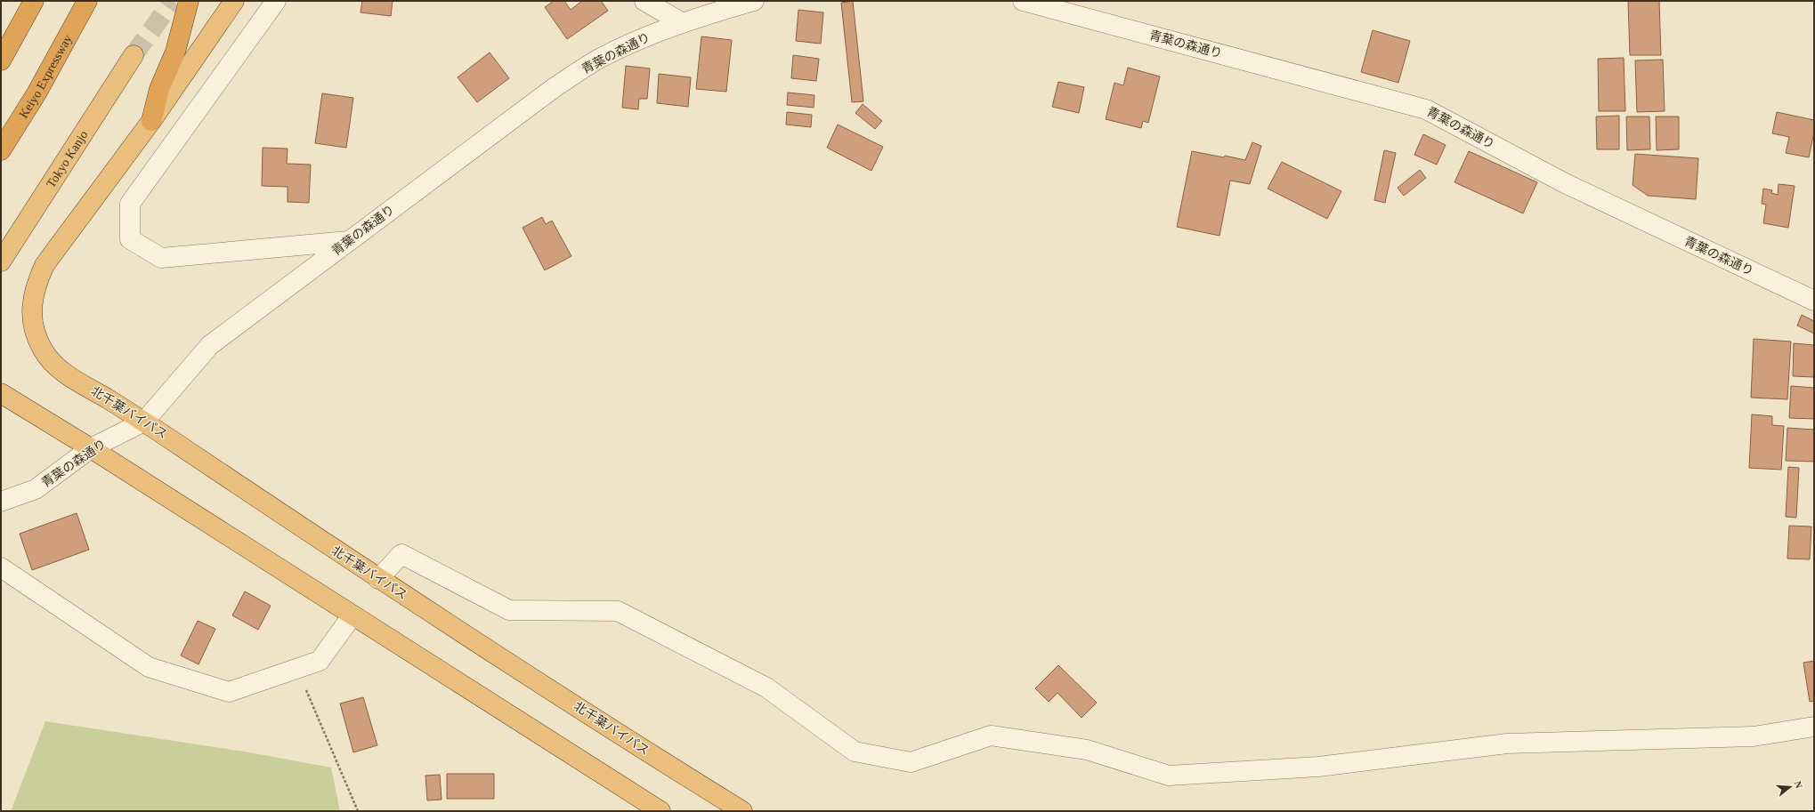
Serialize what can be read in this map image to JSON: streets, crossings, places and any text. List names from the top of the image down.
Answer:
{
  "streets": {
    "highway": ["Keiyo Expressway", "Tokyo Kanjo", "北千葉バイパス"],
    "street": ["青葉の森通り"]
  },
  "crossings": [
    ["青葉の森通り", "北千葉バイパス"]
  ],
  "north": "right"
}
